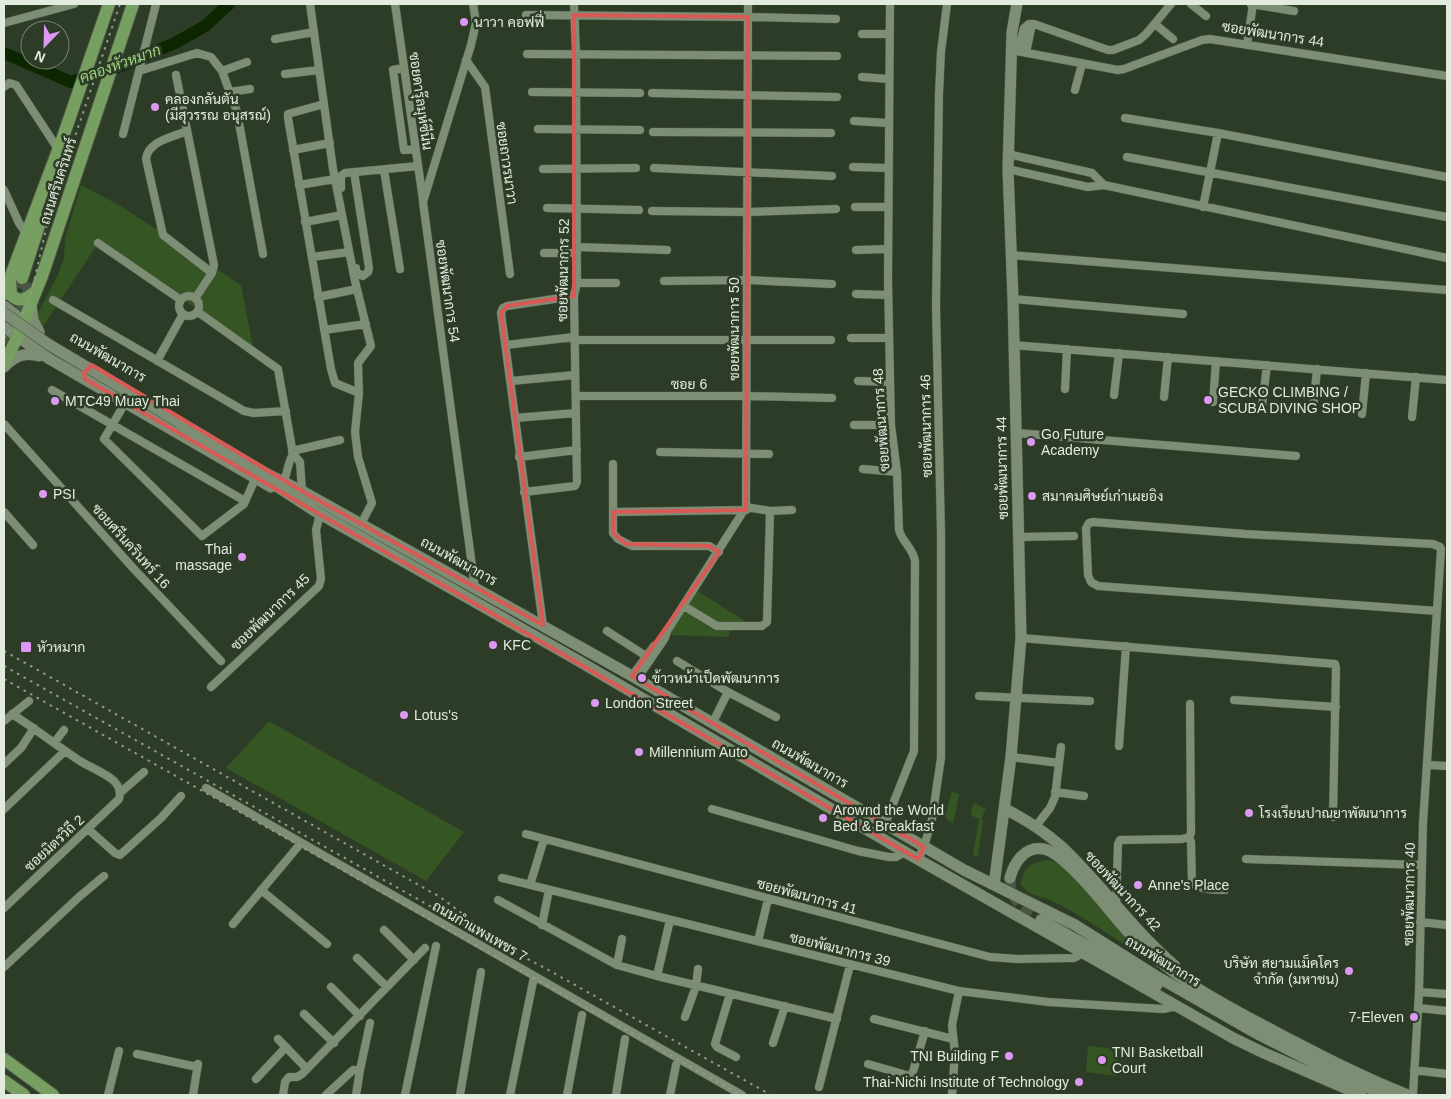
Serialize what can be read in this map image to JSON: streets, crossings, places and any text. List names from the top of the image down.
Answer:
{
  "streets": {
    "main road": [
      "ซอยพัฒนาการ 44",
      "ถนนศรีนครินทร์",
      "ถนนพัฒนาการ",
      "ซอยพัฒนาการ 42"
    ],
    "street": [
      "ซอยดารุ๊ลมุห์ซีนีน",
      "ซอยถาวรนาวา",
      "ซอยพัฒนาการ 52",
      "ซอยพัฒนาการ 54",
      "ซอยพัฒนาการ 50",
      "ซอย 6",
      "ซอยพัฒนาการ 48",
      "ซอยพัฒนาการ 46",
      "ซอยศรีนครินทร์ 16",
      "ซอยพัฒนาการ 45",
      "ซอยมิตรวิถี 2",
      "ซอยพัฒนาการ 40",
      "ซอยพัฒนาการ 41",
      "ถนนกำแพงเพชร 7",
      "ซอยพัฒนาการ 39"
    ]
  },
  "crossings": [
    ["ซอยพัฒนาการ 44", "ถนนพัฒนาการ"],
    ["ซอยพัฒนาการ 44", "ซอยพัฒนาการ 42"],
    ["ซอยดารุ๊ลมุห์ซีนีน", "ซอยพัฒนาการ 54"],
    ["ซอยถาวรนาวา", "ซอยพัฒนาการ 54"],
    ["ถนนศรีนครินทร์", "ถนนพัฒนาการ"],
    ["ซอยพัฒนาการ 52", "ซอย 6"],
    ["ซอยพัฒนาการ 54", "ถนนพัฒนาการ"],
    ["ซอยพัฒนาการ 50", "ซอย 6"],
    ["ถนนพัฒนาการ", "ซอยพัฒนาการ 48"],
    ["ถนนพัฒนาการ", "ซอยพัฒนาการ 46"],
    ["ถนนพัฒนาการ", "ซอยพัฒนาการ 45"],
    ["ถนนพัฒนาการ", "ซอยพัฒนาการ 41"],
    ["ถนนพัฒนาการ", "ซอยพัฒนาการ 39"]
  ],
  "water": ["คลองหัวหมาก"],
  "places": {
    "other": [
      "นาวา คอฟฟี่",
      "คลองกลันตัน (มีสุวรรณ อนุสรณ์)",
      "GECKO CLIMBING / SCUBA DIVING SHOP",
      "MTC49 Muay Thai",
      "Go Future Academy",
      "PSI",
      "สมาคมศิษย์เก่าเผยอิง",
      "Thai massage",
      "KFC",
      "ข้าวหน้าเป็ดพัฒนาการ",
      "London Street",
      "Lotus's",
      "Millennium Auto",
      "โรงเรียนปาณยาพัฒนาการ",
      "Arownd the World Bed & Breakfast",
      "Anne's Place",
      "บริษัท สยามแม็คโคร จำกัด (มหาชน)",
      "7-Eleven",
      "TNI Building F",
      "TNI Basketball Court",
      "Thai-Nichi Institute of Technology"
    ],
    "transit": ["หัวหมาก"]
  },
  "north": "bottom left"
}
